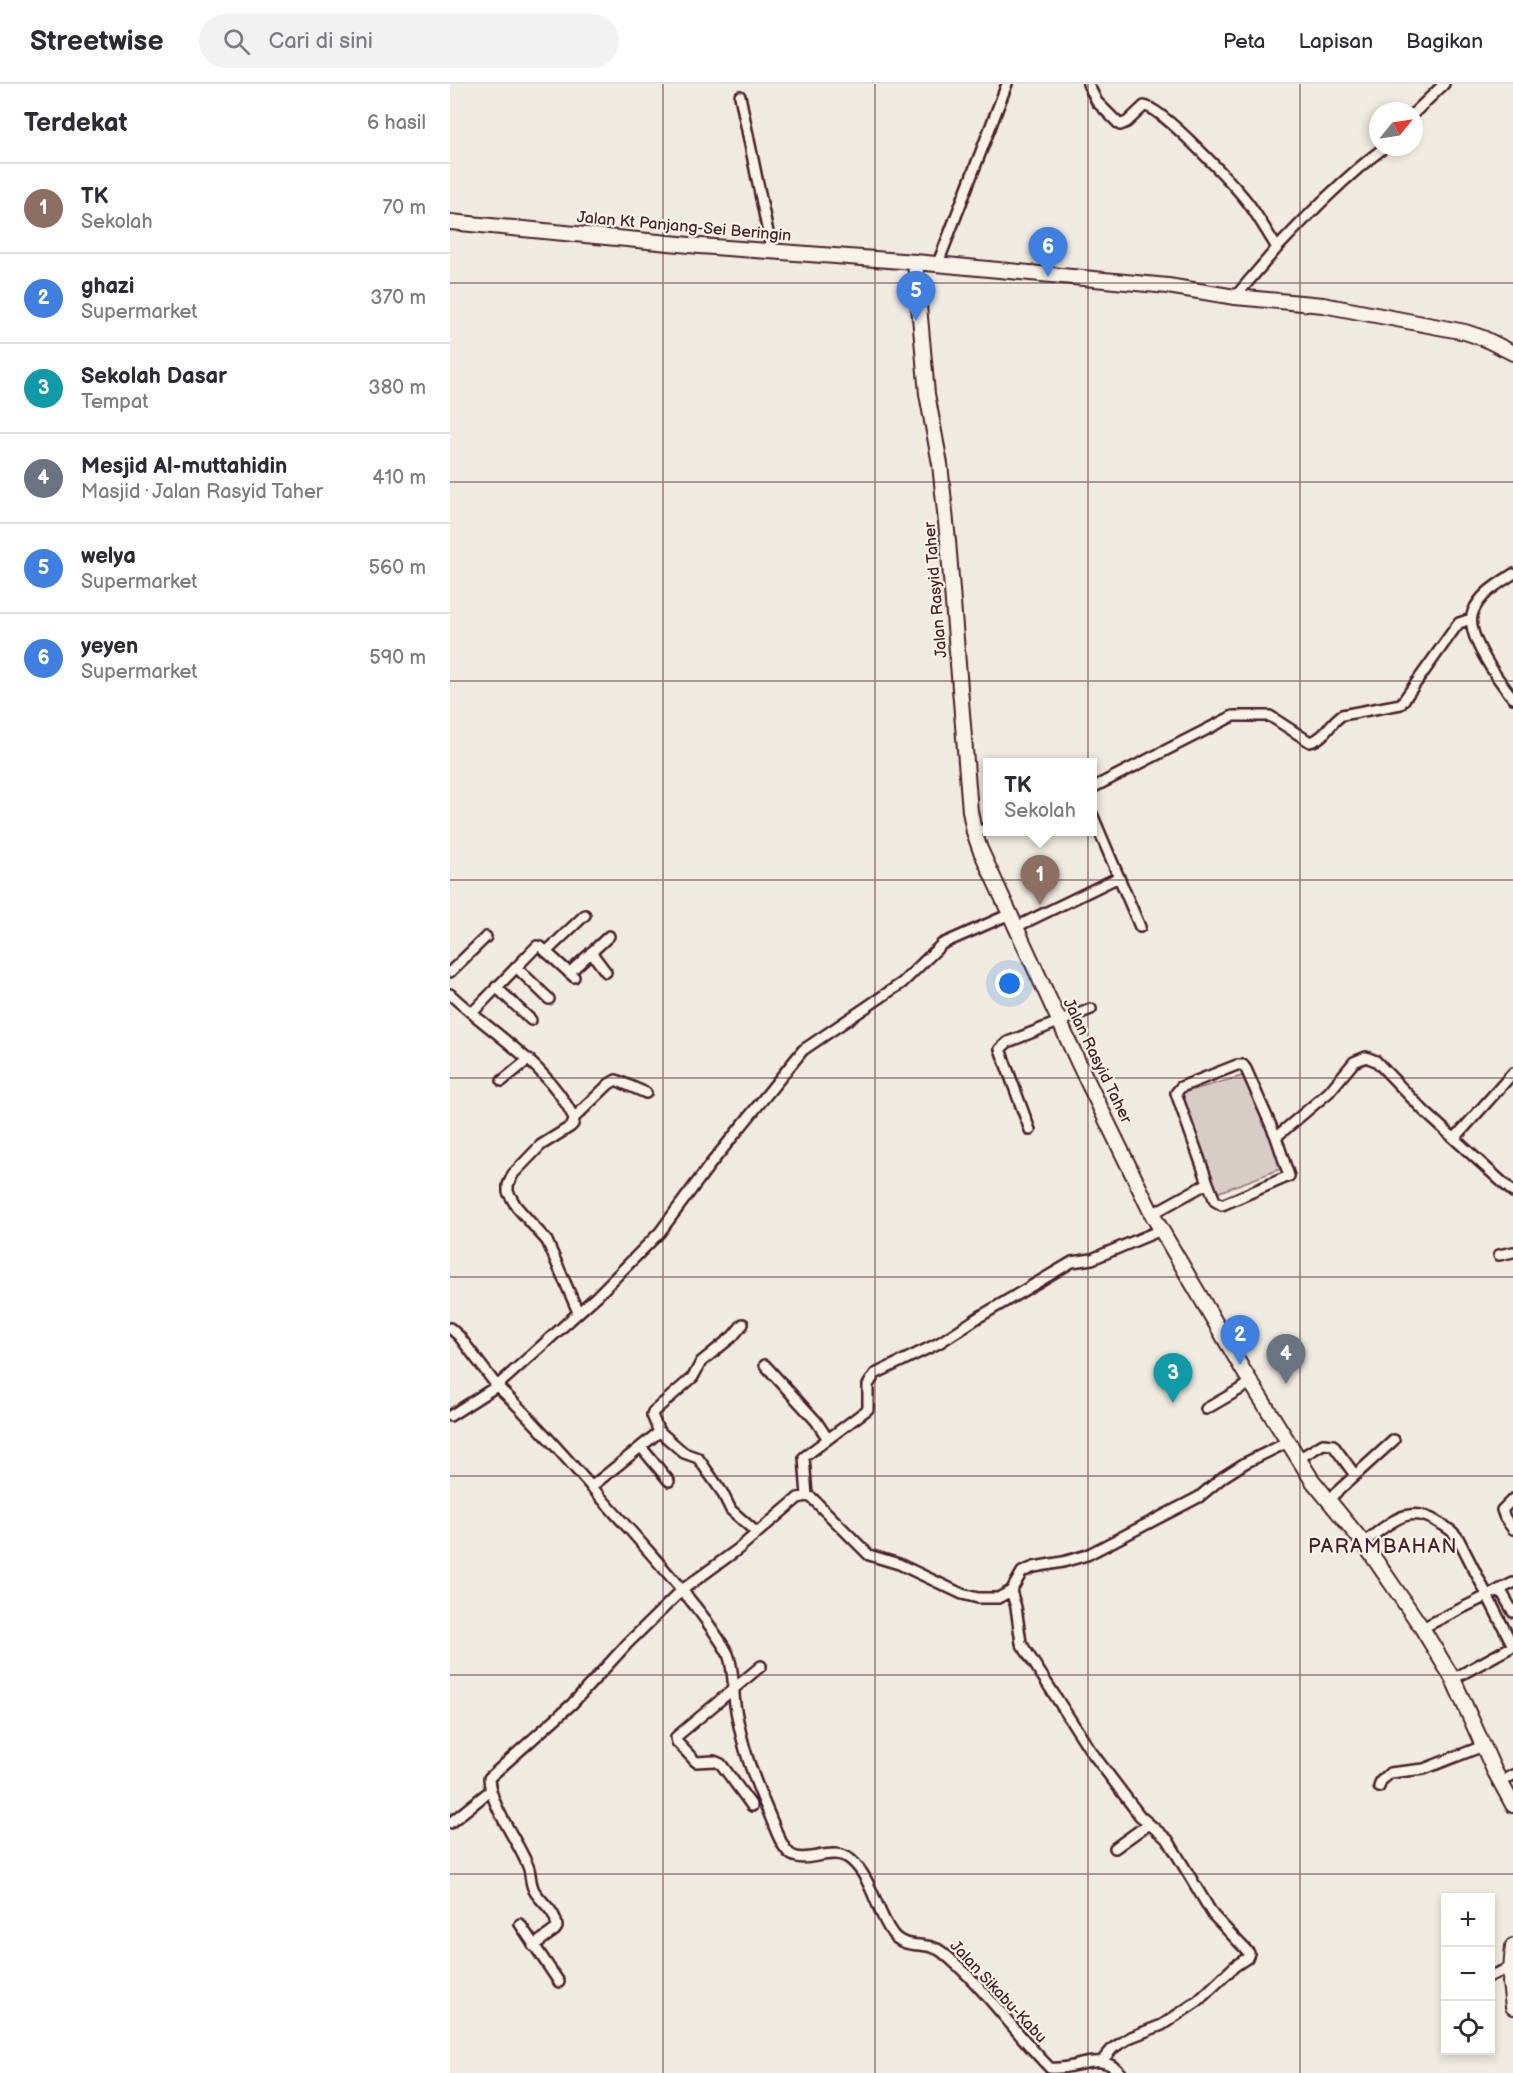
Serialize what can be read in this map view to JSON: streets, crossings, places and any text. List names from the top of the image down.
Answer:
{
  "streets": {
    "street": ["Jalan Kt Panjang-Sei Beringin", "Jalan Rasyid Taher", "Jalan Sikabu-Kabu"]
  },
  "crossings": [
    ["Jalan Kt Panjang-Sei Beringin", "Jalan Rasyid Taher"]
  ],
  "districts": ["PARAMBAHAN"],
  "north": "top right",
  "page": {
    "header": "Streetwise",
    "search": "Cari di sini",
    "nav": ["Peta", "Lapisan", "Bagikan"],
    "heading": ["Terdekat", "6 hasil"],
    "list": [
      {
        "mark": "1",
        "name": "TK",
        "note": "Sekolah",
        "value": "70 m"
      },
      {
        "mark": "2",
        "name": "ghazi",
        "note": "Supermarket",
        "value": "370 m"
      },
      {
        "mark": "3",
        "name": "Sekolah Dasar",
        "note": "Tempat",
        "value": "380 m"
      },
      {
        "mark": "4",
        "name": "Mesjid Al-muttahidin",
        "note": "Masjid · Jalan Rasyid Taher",
        "value": "410 m"
      },
      {
        "mark": "5",
        "name": "welya",
        "note": "Supermarket",
        "value": "560 m"
      },
      {
        "mark": "6",
        "name": "yeyen",
        "note": "Supermarket",
        "value": "590 m"
      }
    ],
    "pins": [
      "6",
      "5",
      "1",
      "2",
      "4",
      "3"
    ],
    "popup": ["TK", "Sekolah"],
    "map_buttons": ["+", "−"]
  }
}
